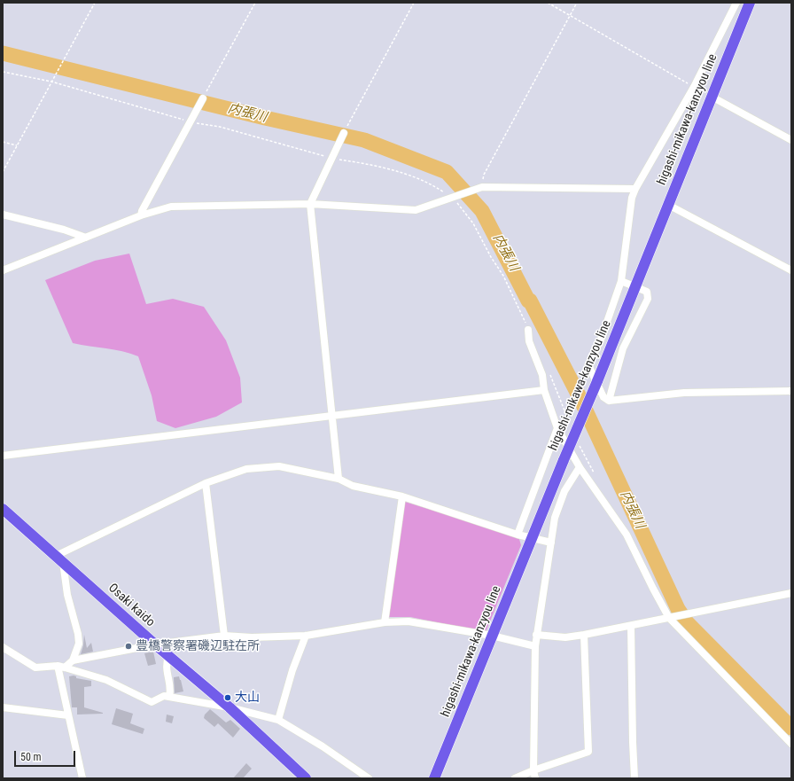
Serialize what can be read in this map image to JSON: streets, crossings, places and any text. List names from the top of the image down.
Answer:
{
  "streets": {
    "main road": ["higashi-mikawa-kanzyou line", "Osaki kaido"]
  },
  "water": ["内張川"],
  "places": ["豊橋警察署磯辺駐在所", "大山"],
  "scale_bar": "50 m"
}
